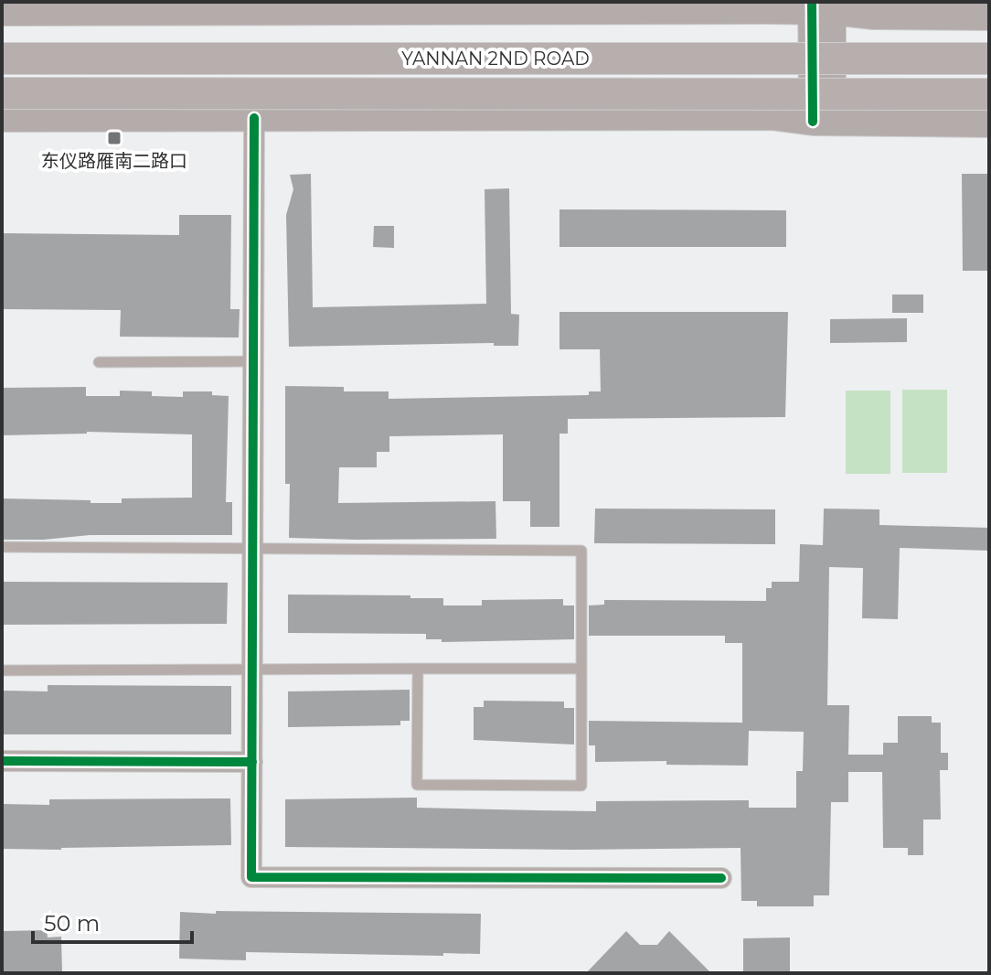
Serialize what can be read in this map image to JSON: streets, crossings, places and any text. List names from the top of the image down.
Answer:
{
  "streets": {
    "main road": ["YANNAN 2ND ROAD"]
  },
  "places": {
    "transit": ["东仪路雁南二路口"]
  },
  "scale_bar": "50 m"
}
